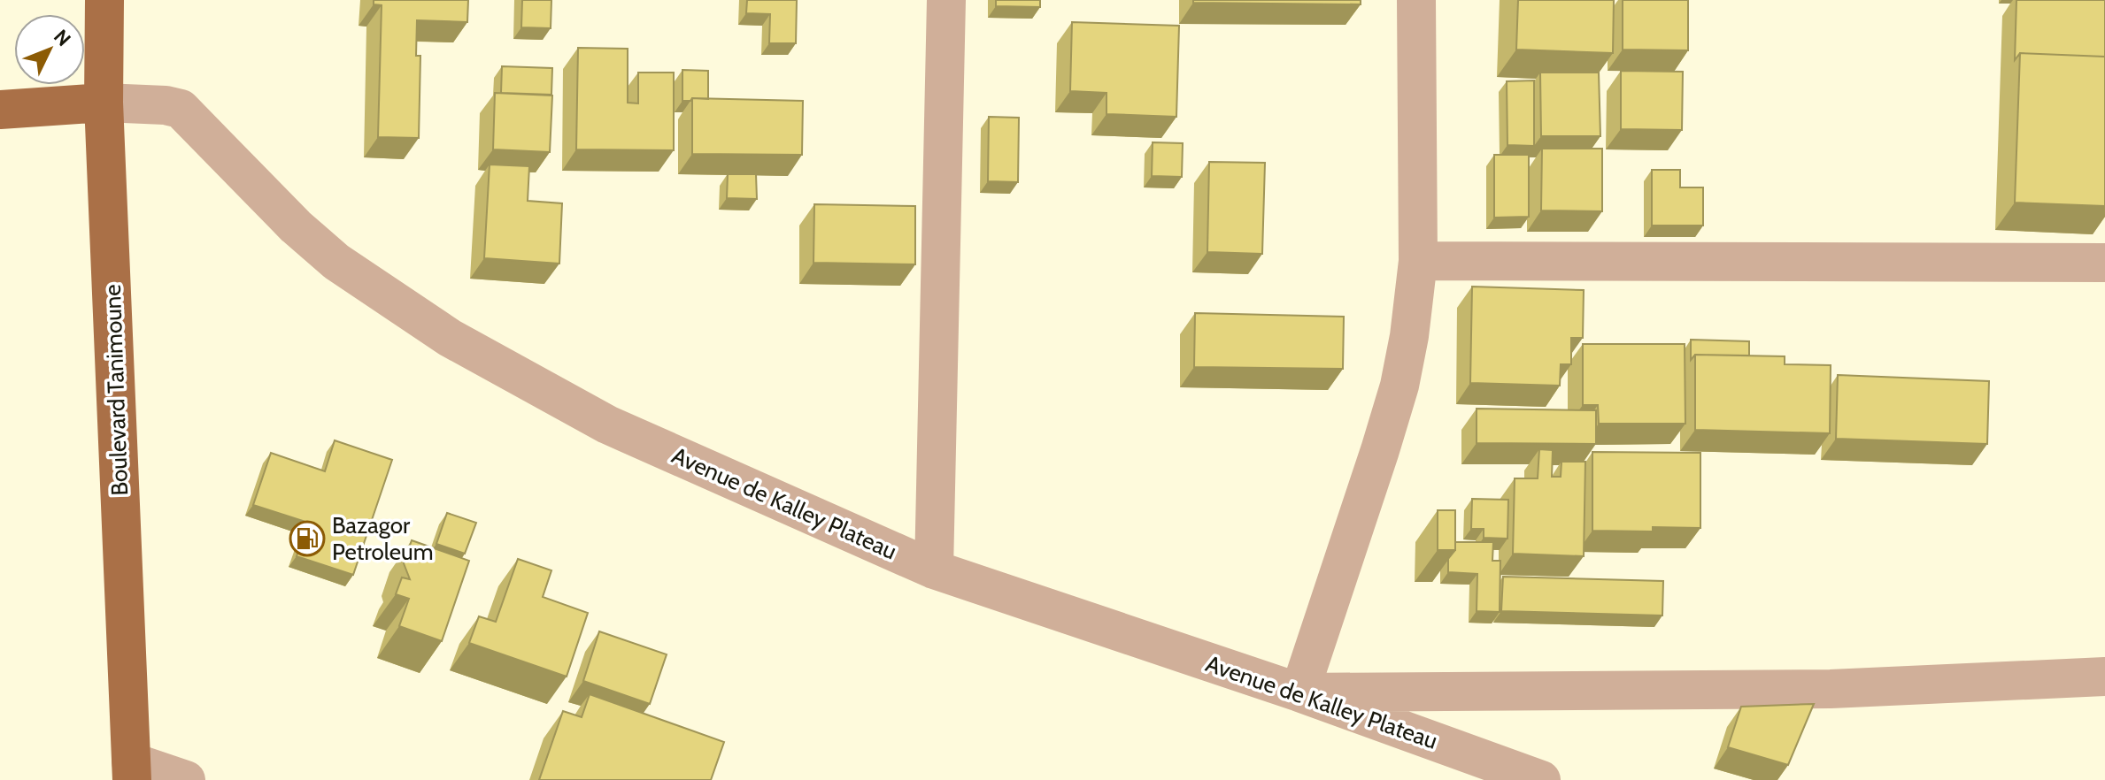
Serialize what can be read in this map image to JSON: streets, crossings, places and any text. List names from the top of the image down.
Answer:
{
  "streets": {
    "main road": ["Boulevard Tanimoune"],
    "street": ["Avenue de Kalley Plateau"]
  },
  "crossings": [
    ["Boulevard Tanimoune", "Avenue de Kalley Plateau"]
  ],
  "places": {
    "fuel station": ["Bazagor Petroleum"]
  },
  "north": "top right"
}
